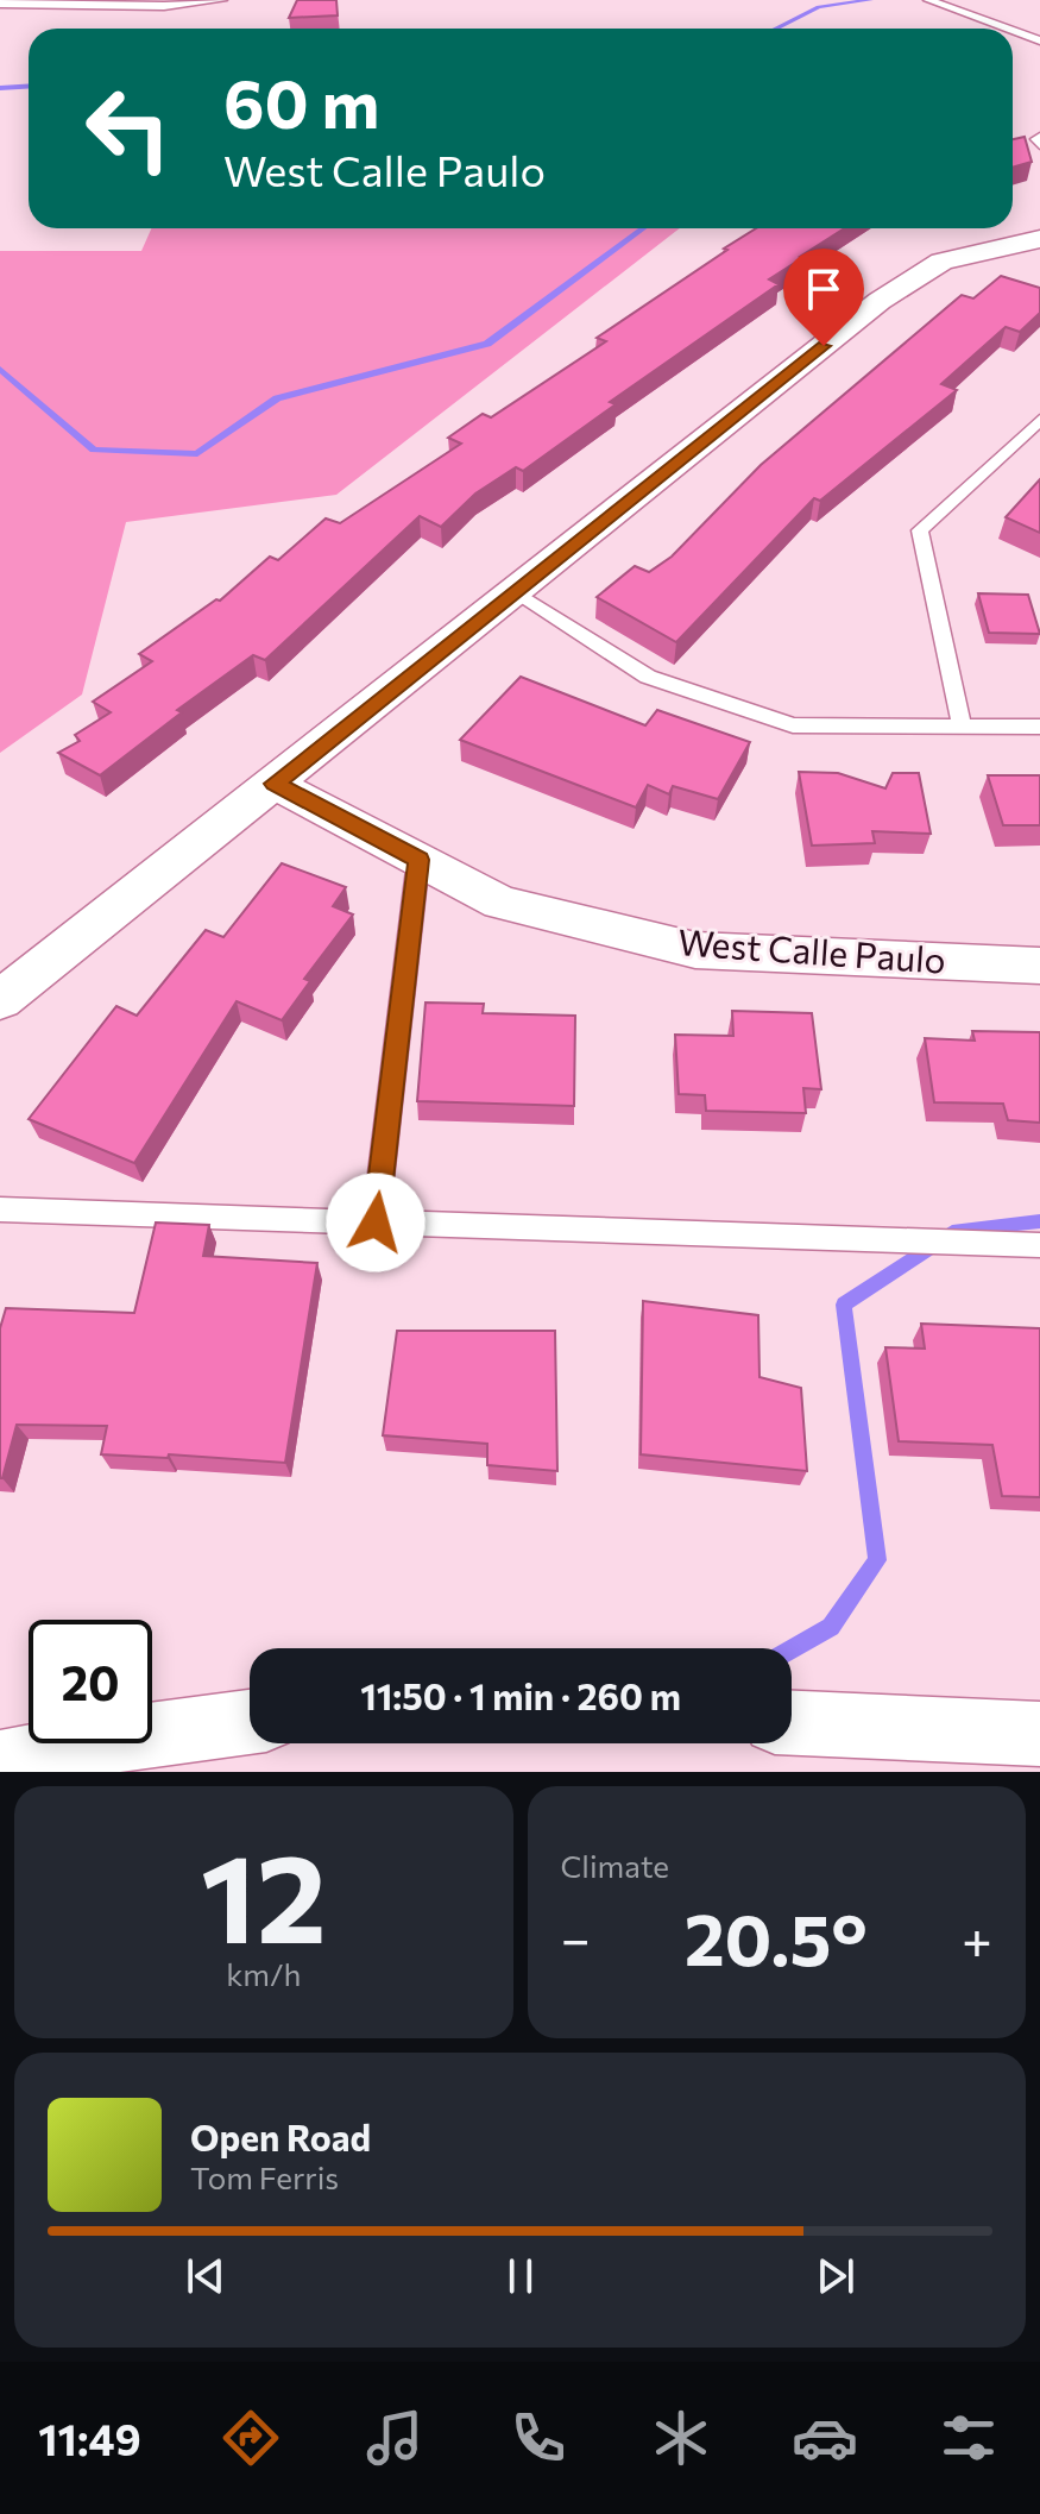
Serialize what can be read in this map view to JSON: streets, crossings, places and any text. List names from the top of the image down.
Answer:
{
  "streets": {
    "street": ["West Calle Paulo"]
  },
  "page": {
    "turn": ["60 m", "West Calle Paulo"],
    "limit": "20",
    "trip": "11:50 · 1 min · 260 m",
    "tile": [
      ["12", "km/h"],
      "Climate"
    ],
    "heat": ["−", "20.5°", "+"],
    "song": ["Open Road", "Tom Ferris"],
    "tabs": "11:49"
  }
}
